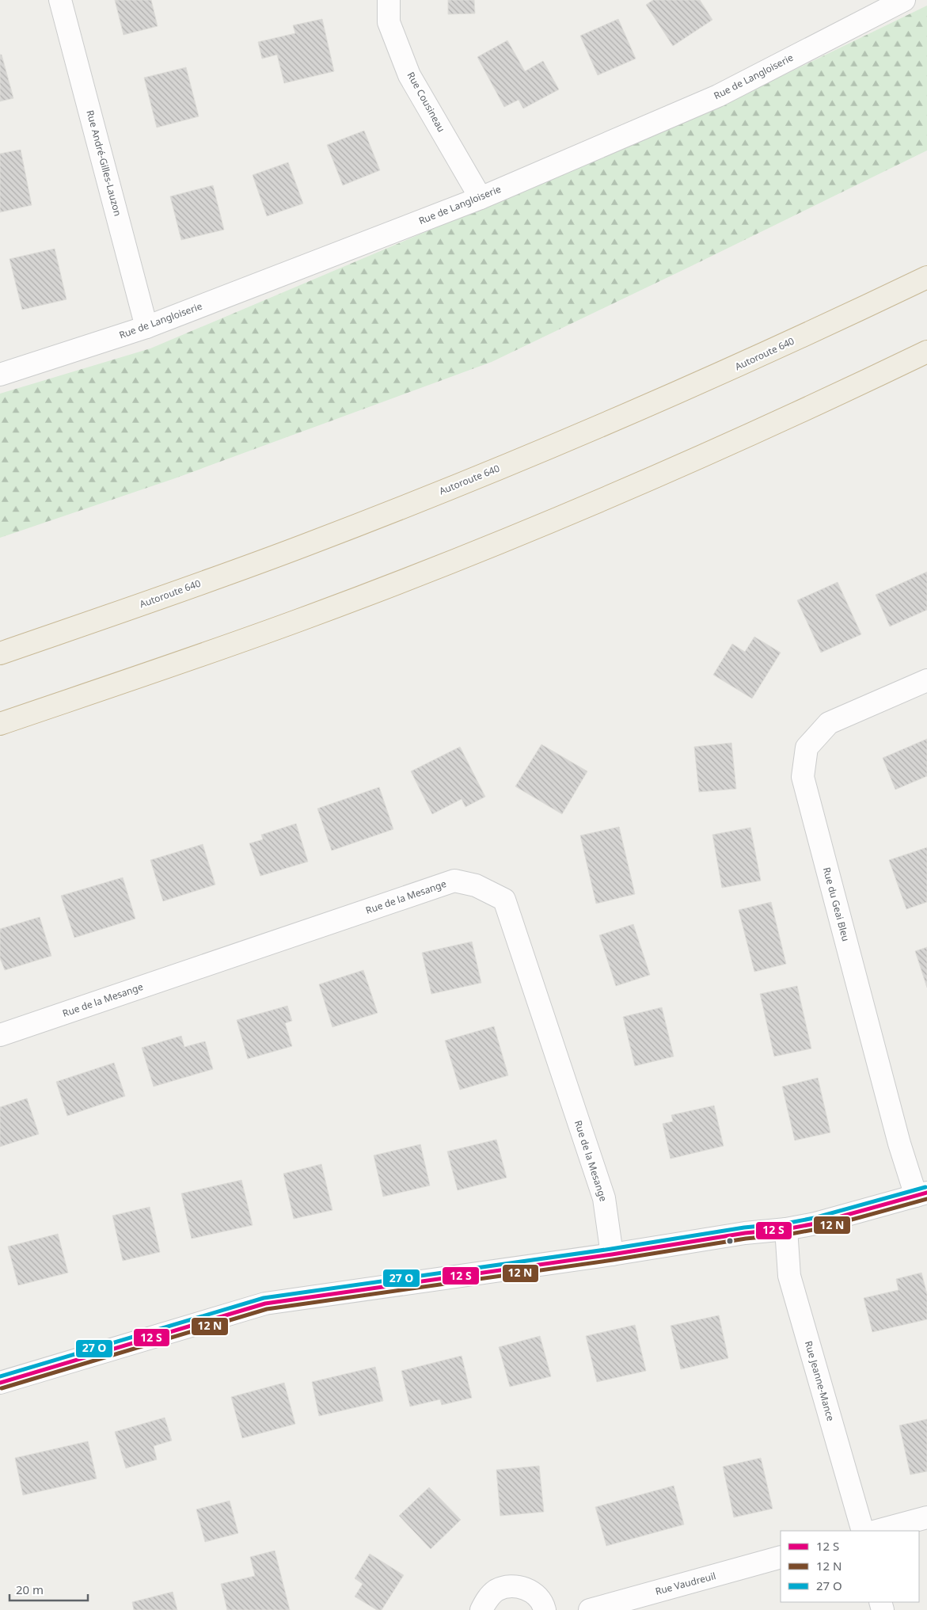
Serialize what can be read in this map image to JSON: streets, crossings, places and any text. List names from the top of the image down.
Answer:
{
  "streets": {
    "highway": ["Autoroute 640"],
    "street": [
      "Rue de Langloiserie",
      "Rue Cousineau",
      "Rue André-Gilles-Lauzon",
      "Rue de la Mesange",
      "Rue du Geai Bleu",
      "Rue Jeanne-Mance",
      "Rue Vaudreuil"
    ]
  },
  "crossings": [
    ["Rue de Langloiserie", "Rue Cousineau"],
    ["Rue de Langloiserie", "Rue André-Gilles-Lauzon"]
  ],
  "legend": ["12 S", "12 N", "27 O"],
  "scale_bar": "20 m"
}
